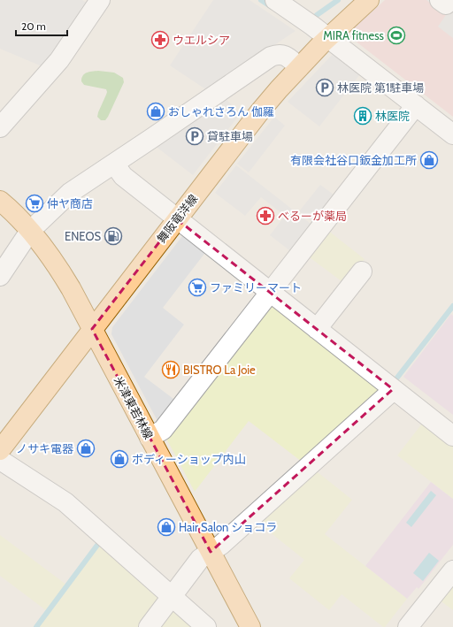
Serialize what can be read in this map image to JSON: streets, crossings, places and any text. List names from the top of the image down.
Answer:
{
  "streets": {
    "main road": ["舞阪竜洋線", "米津東若林線"]
  },
  "crossings": [
    ["舞阪竜洋線", "米津東若林線"]
  ],
  "places": {
    "sports": ["MIRA fitness"],
    "pharmacy": ["ウエルシア", "べるーが薬局"],
    "parking": ["林医院 第1駐車場", "貸駐車場"],
    "shop": [
      "おしゃれさろん 伽羅",
      "有限会社谷口鈑金加工所",
      "ノサキ電器",
      "ボディーショップ内山",
      "Hair Salon ショコラ"
    ],
    "building": ["林医院"],
    "supermarket": ["仲ヤ商店", "ファミリーマート"],
    "fuel station": ["ENEOS"],
    "restaurant": ["BISTRO La Joie"]
  },
  "scale_bar": "20 m"
}
